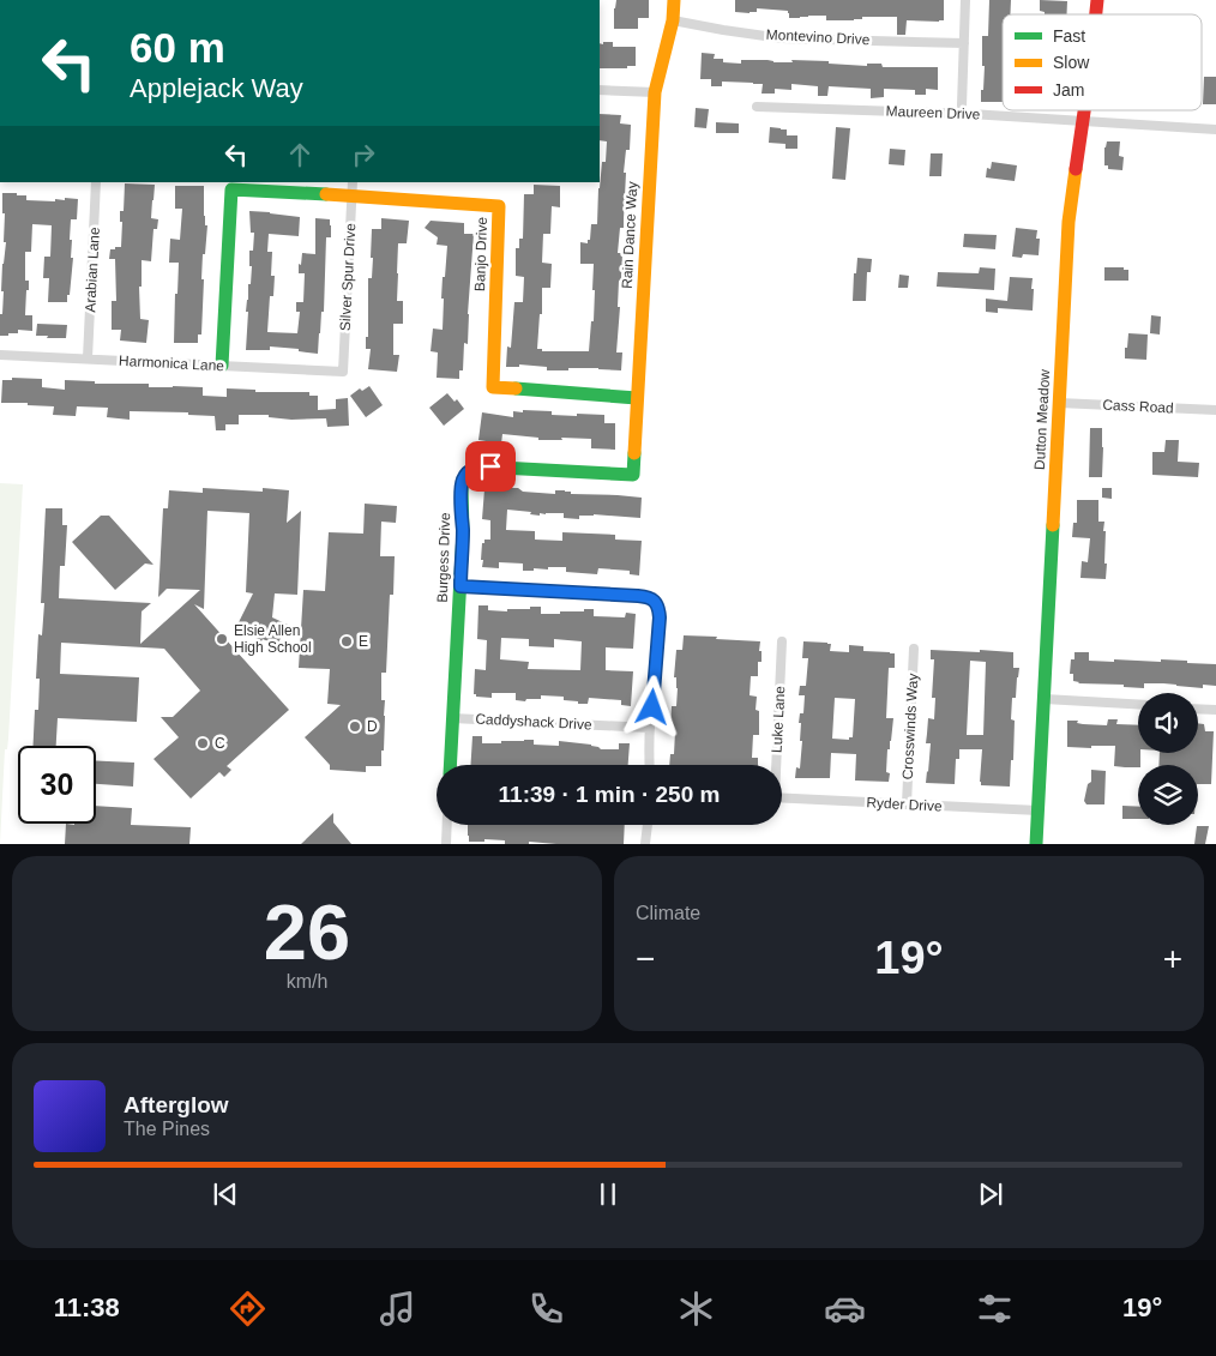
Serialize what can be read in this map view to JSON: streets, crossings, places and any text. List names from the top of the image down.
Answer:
{
  "streets": {
    "street": [
      "Montevino Drive",
      "Maureen Drive",
      "Rain Dance Way",
      "Banjo Drive",
      "Arabian Lane",
      "Silver Spur Drive",
      "Harmonica Lane",
      "Cass Road",
      "Dutton Meadow",
      "Burgess Drive",
      "Luke Lane",
      "Caddyshack Drive",
      "Crosswinds Way",
      "Ryder Drive"
    ]
  },
  "crossings": [
    ["Montevino Drive", "Rain Dance Way"],
    ["Maureen Drive", "Dutton Meadow"],
    ["Rain Dance Way", "Banjo Drive"],
    ["Rain Dance Way", "Burgess Drive"],
    ["Banjo Drive", "Silver Spur Drive"],
    ["Banjo Drive", "Harmonica Lane"],
    ["Arabian Lane", "Harmonica Lane"],
    ["Silver Spur Drive", "Harmonica Lane"],
    ["Cass Road", "Dutton Meadow"],
    ["Dutton Meadow", "Ryder Drive"],
    ["Burgess Drive", "Caddyshack Drive"],
    ["Crosswinds Way", "Ryder Drive"]
  ],
  "places": [
    "Elsie Allen High School",
    "E",
    "D",
    "C"
  ],
  "legend": ["Fast", "Slow", "Jam"],
  "page": {
    "turn": ["60 m", "Applejack Way"],
    "limit": "30",
    "trip": "11:39 · 1 min · 250 m",
    "tile": [
      ["26", "km/h"],
      "Climate"
    ],
    "heat": ["−", "19°", "+"],
    "song": ["Afterglow", "The Pines"],
    "tabs": ["11:38", "19°"]
  }
}
